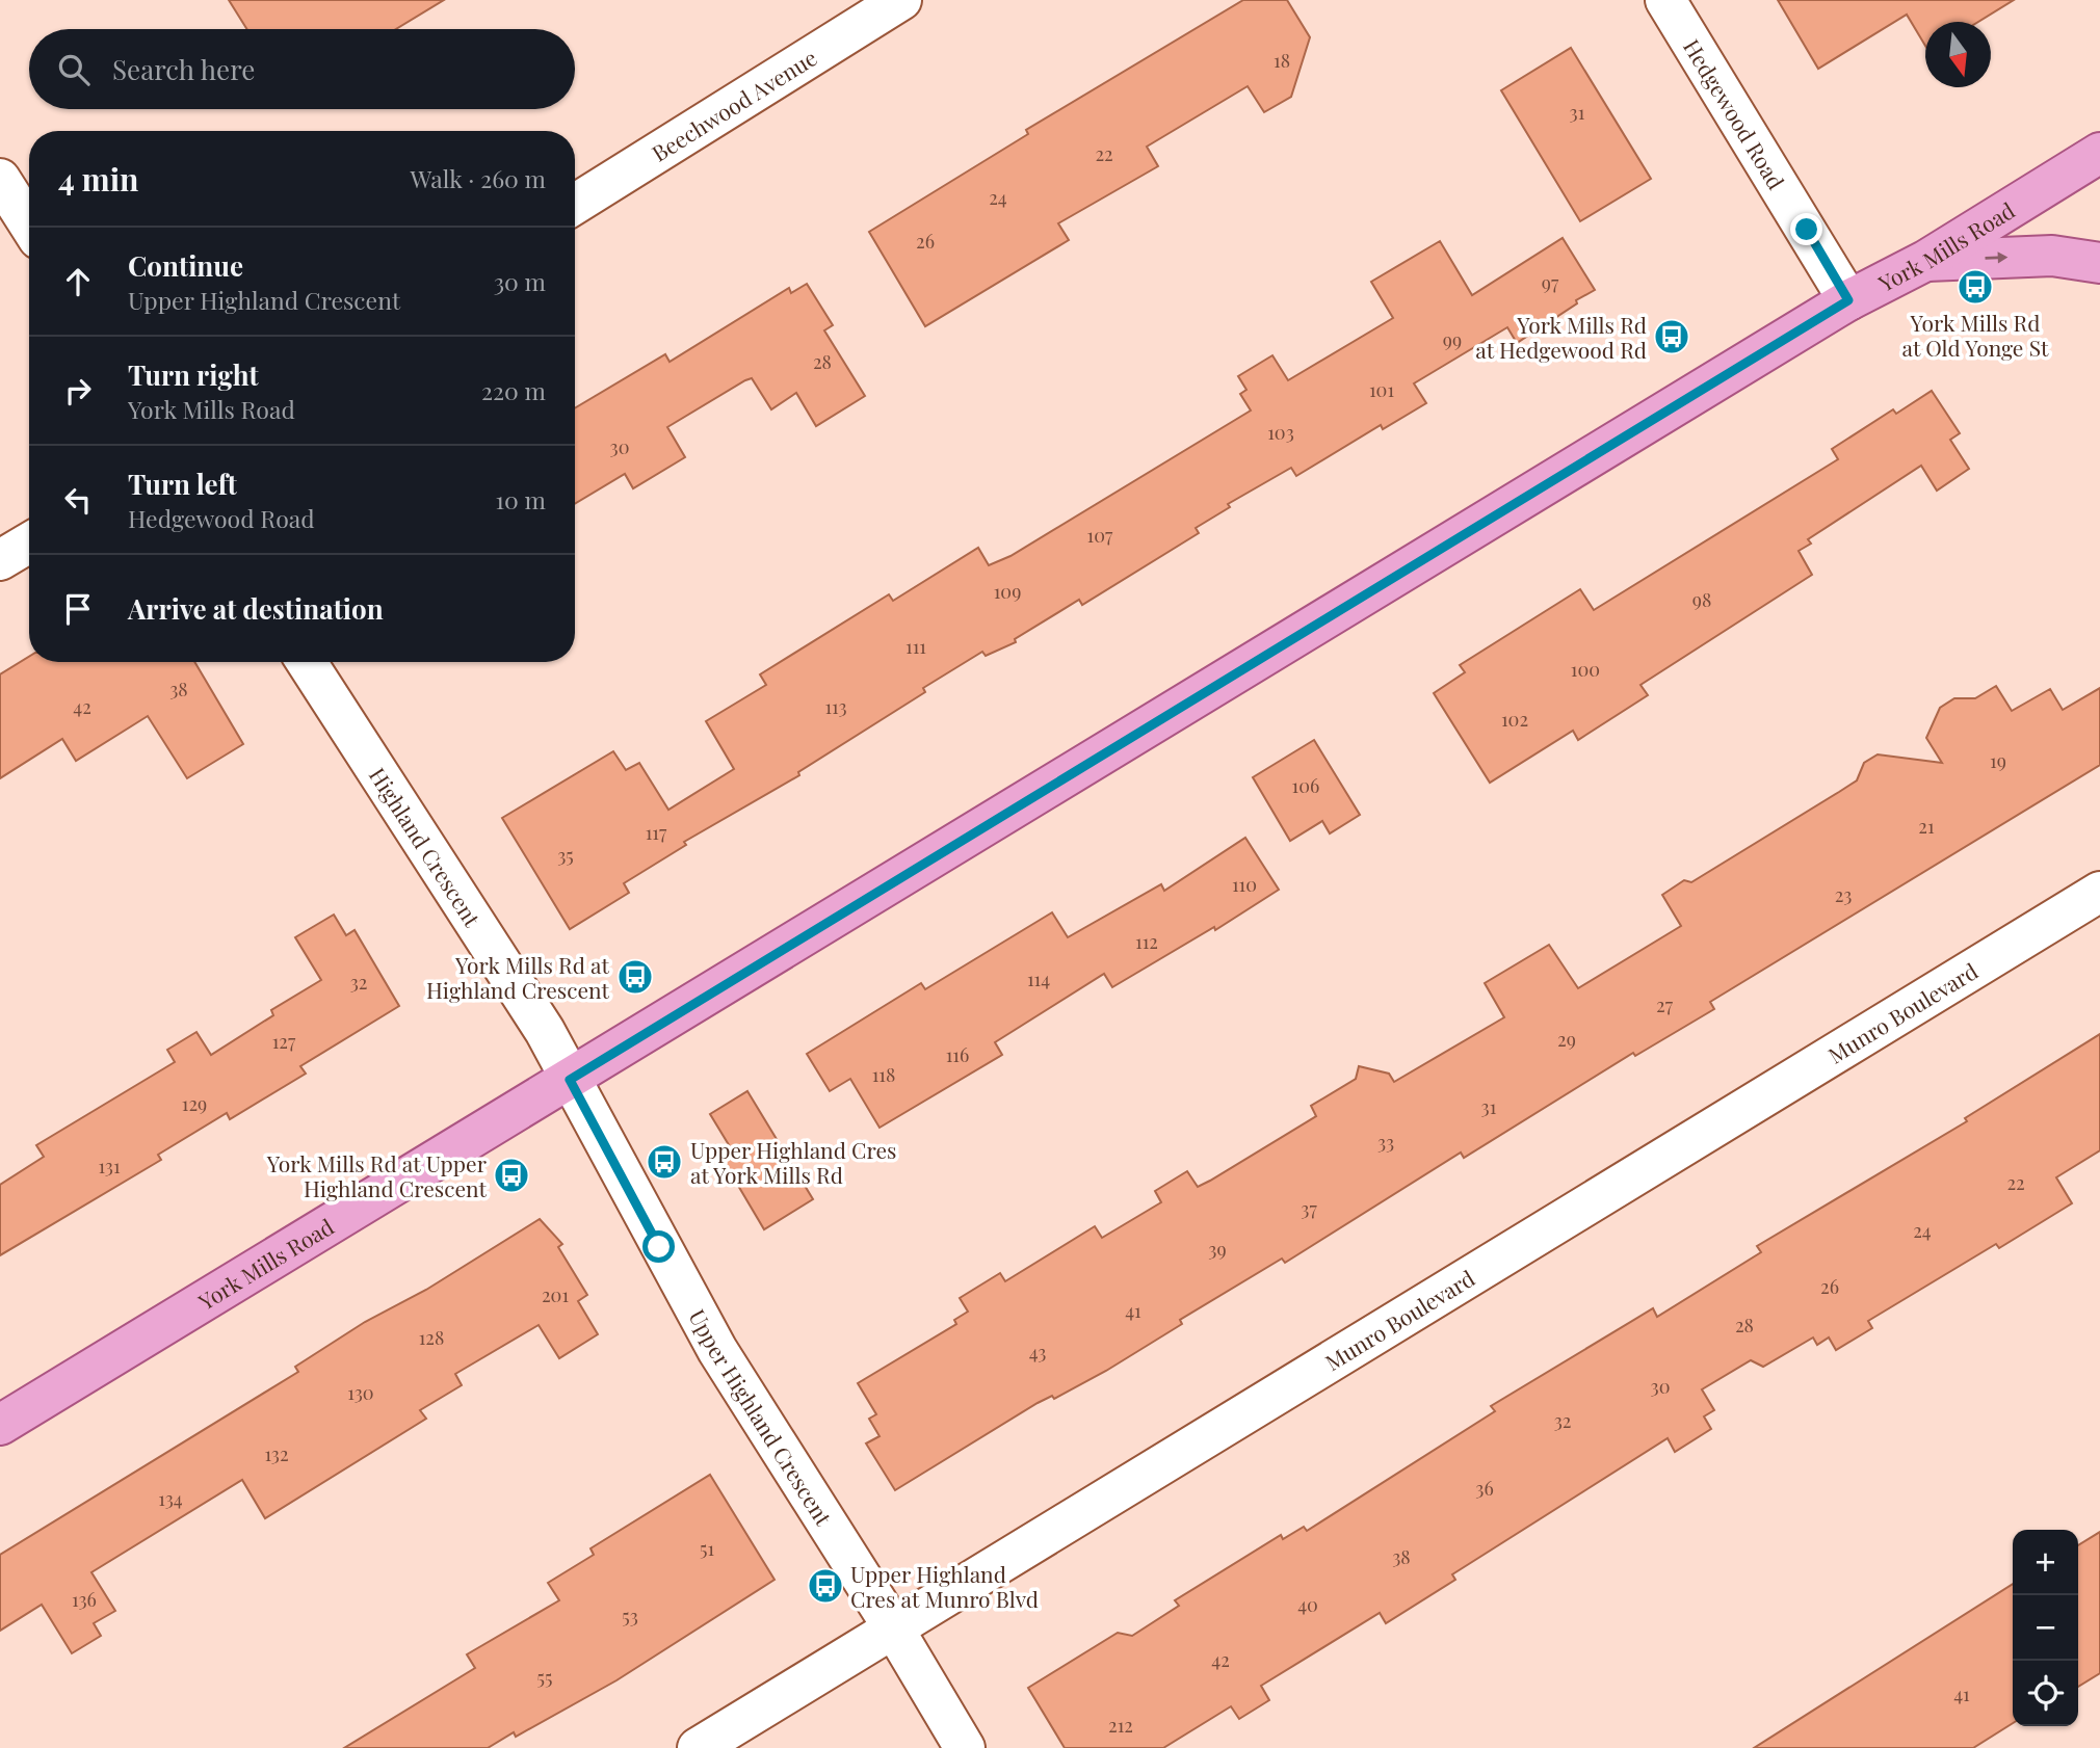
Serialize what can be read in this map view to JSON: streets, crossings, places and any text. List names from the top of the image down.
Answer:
{
  "streets": {
    "main road": ["York Mills Road"],
    "street": [
      "Beechwood Avenue",
      "Hedgewood Road",
      "Highland Crescent",
      "Munro Boulevard",
      "Upper Highland Crescent"
    ]
  },
  "crossings": [
    ["Hedgewood Road", "York Mills Road"],
    ["York Mills Road", "Highland Crescent"],
    ["York Mills Road", "Upper Highland Crescent"],
    ["Highland Crescent", "Upper Highland Crescent"],
    ["Munro Boulevard", "Upper Highland Crescent"]
  ],
  "places": {
    "bus stop": [
      "York Mills Rd at Old Yonge St",
      "York Mills Rd at Hedgewood Rd",
      "York Mills Rd at Highland Crescent",
      "Upper Highland Cres at York Mills Rd",
      "York Mills Rd at Upper Highland Crescent",
      "Upper Highland Cres at Munro Blvd"
    ]
  },
  "house_numbers": [
    "18",
    "31",
    "22",
    "24",
    "26",
    "97",
    "99",
    "28",
    "101",
    "103",
    "30",
    "107",
    "109",
    "98",
    "111",
    "100",
    "38",
    "42",
    "113",
    "102",
    "19",
    "106",
    "21",
    "117",
    "35",
    "110",
    "23",
    "112",
    "114",
    "32",
    "27",
    "29",
    "127",
    "116",
    "118",
    "129",
    "31",
    "33",
    "131",
    "22",
    "37",
    "24",
    "39",
    "26",
    "201",
    "41",
    "28",
    "128",
    "43",
    "30",
    "130",
    "32",
    "132",
    "36",
    "134",
    "51",
    "38",
    "136",
    "40",
    "53",
    "42",
    "55",
    "41",
    "212"
  ],
  "north": "bottom",
  "page": {
    "search": "Search here",
    "heading": ["4 min", "Walk · 260 m"],
    "list": [
      ["Continue", "Upper Highland Crescent", "30 m"],
      ["Turn right", "York Mills Road", "220 m"],
      ["Turn left", "Hedgewood Road", "10 m"],
      "Arrive at destination"
    ],
    "map_buttons": ["+", "−"]
  }
}
